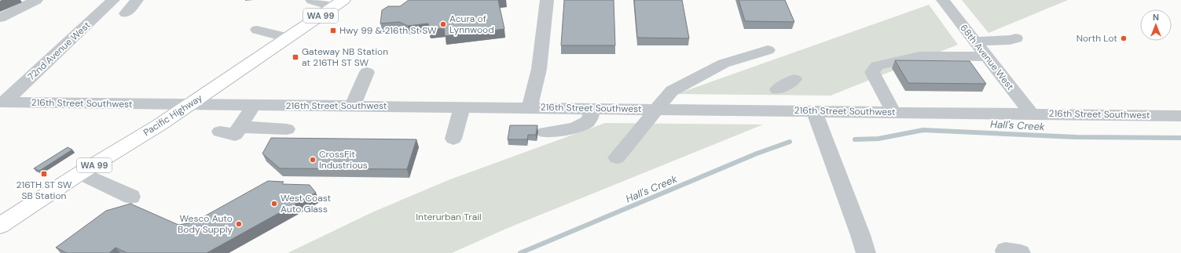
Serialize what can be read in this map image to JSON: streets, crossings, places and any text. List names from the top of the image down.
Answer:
{
  "streets": {
    "highway": ["WA 99", "Pacific Highway"],
    "street": ["72nd Avenue West", "68th Avenue West", "216th Street Southwest"]
  },
  "crossings": [
    ["72nd Avenue West", "216th Street Southwest"],
    ["68th Avenue West", "216th Street Southwest"],
    ["216th Street Southwest", "Pacific Highway"]
  ],
  "water": ["Hall's Creek"],
  "parks": ["Interurban Trail"],
  "places": {
    "other": [
      "Acura of Lynnwood",
      "North Lot",
      "CrossFit Industrious",
      "West Coast Auto Glass",
      "Wesco Auto Body Supply"
    ],
    "transit": ["Hwy 99 & 216th St SW", "Gateway NB Station at 216TH ST SW", "216TH ST SW SB Station"]
  },
  "north": "top"
}
